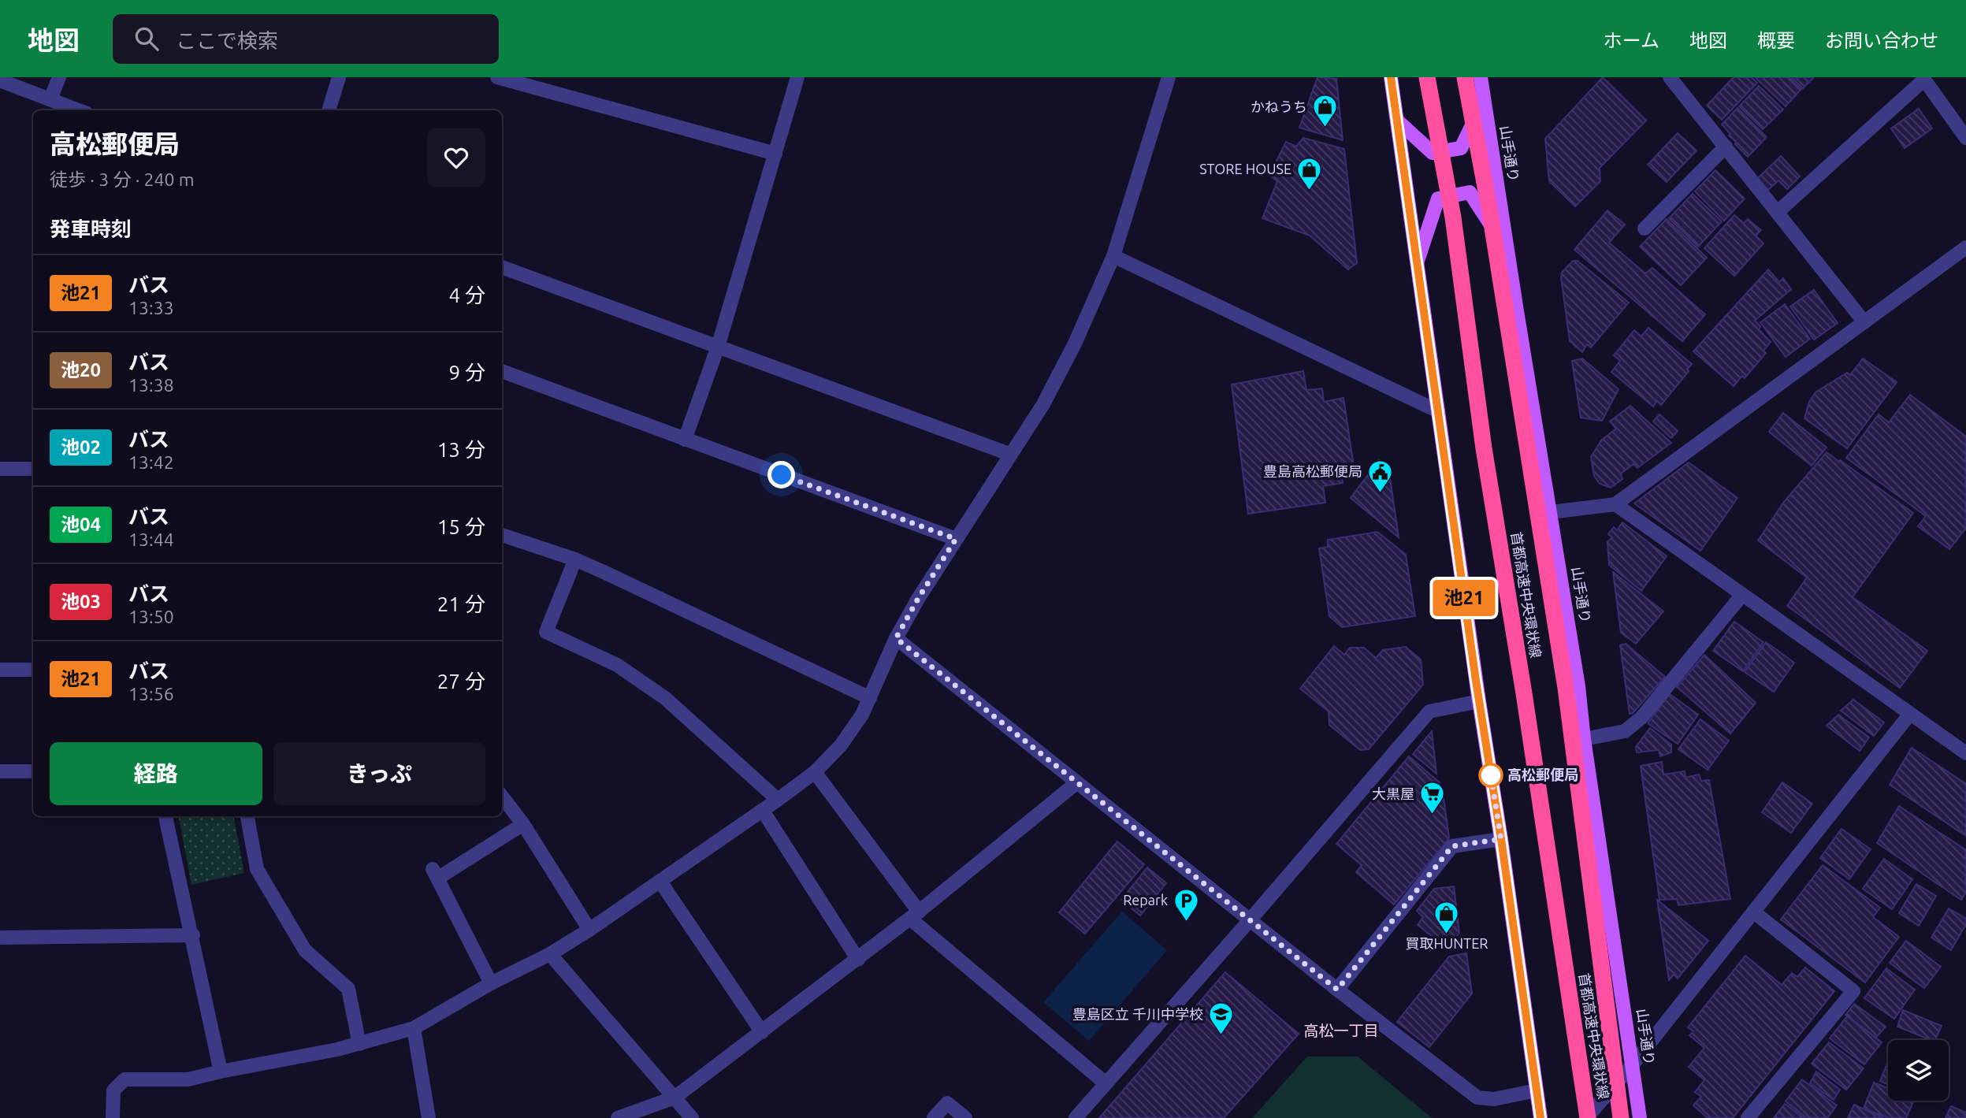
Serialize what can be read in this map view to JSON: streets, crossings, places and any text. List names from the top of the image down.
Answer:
{
  "streets": {
    "highway": ["首都高速中央環状線"],
    "main road": ["山手通り"]
  },
  "districts": ["高松一丁目"],
  "places": {
    "shop": ["かねうち", "STORE HOUSE", "買取HUNTER"],
    "public building": ["豊島高松郵便局"],
    "other": ["高松郵便局"],
    "supermarket": ["大黒屋"],
    "parking": ["Repark"],
    "school or university": ["豊島区立 千川中学校"]
  },
  "lines": ["bus line 池21"],
  "page": {
    "header": "地図",
    "search": "ここで検索",
    "nav": [
      "ホーム",
      "地図",
      "概要",
      "お問い合わせ"
    ],
    "on_map": "池21",
    "heading": [
      ["高松郵便局", "徒歩 · 3 分 · 240 m"],
      "発車時刻"
    ],
    "list": [
      {
        "mark": "池21",
        "name": "バス",
        "note": "13:33",
        "value": "4 分"
      },
      {
        "mark": "池20",
        "name": "バス",
        "note": "13:38",
        "value": "9 分"
      },
      {
        "mark": "池02",
        "name": "バス",
        "note": "13:42",
        "value": "13 分"
      },
      {
        "mark": "池04",
        "name": "バス",
        "note": "13:44",
        "value": "15 分"
      },
      {
        "mark": "池03",
        "name": "バス",
        "note": "13:50",
        "value": "21 分"
      },
      {
        "mark": "池21",
        "name": "バス",
        "note": "13:56",
        "value": "27 分"
      }
    ],
    "buttons": ["経路", "きっぷ"]
  }
}
